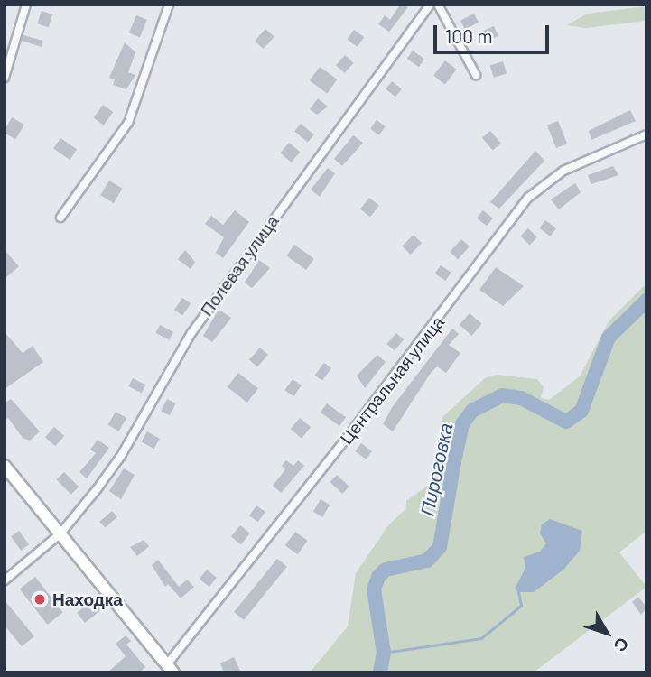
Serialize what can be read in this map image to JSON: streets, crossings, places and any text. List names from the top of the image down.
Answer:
{
  "streets": {
    "street": ["Полевая улица", "Центральная улица"]
  },
  "water": ["Пироговка"],
  "places": ["Находка"],
  "scale_bar": "100 m",
  "north": "bottom right"
}
